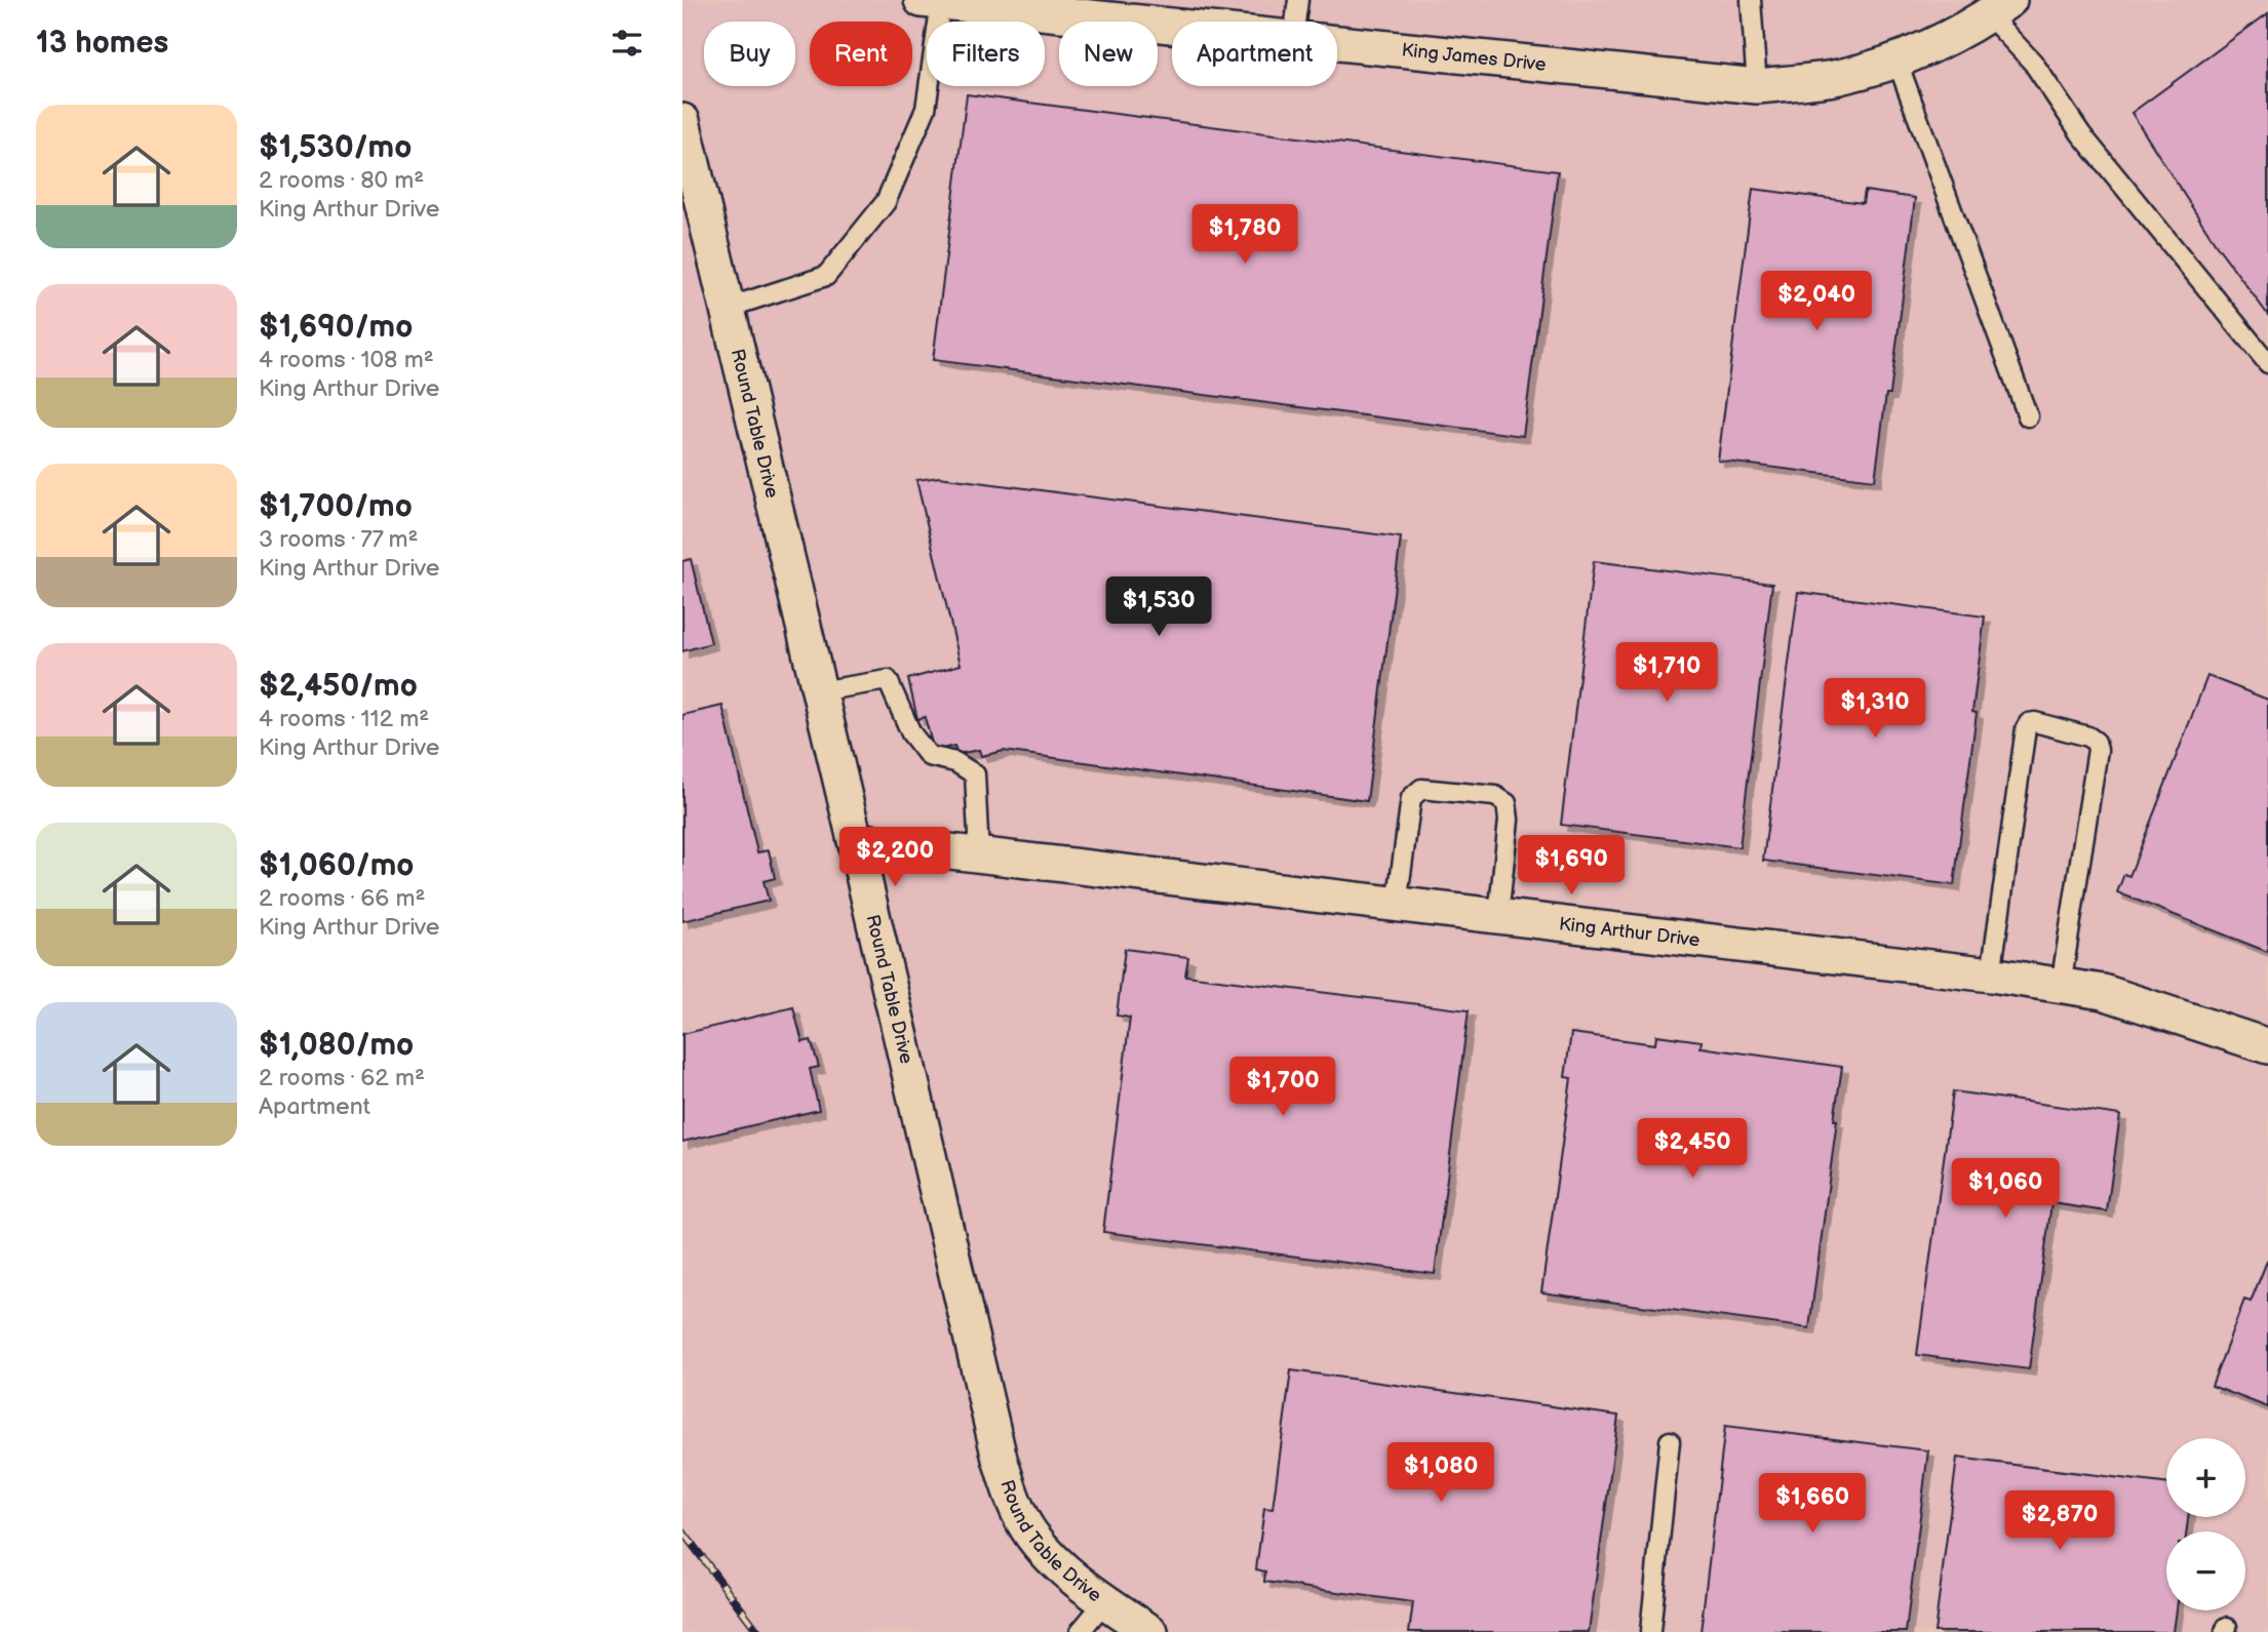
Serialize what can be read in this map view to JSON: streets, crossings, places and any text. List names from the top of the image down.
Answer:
{
  "streets": {
    "street": ["King James Drive", "Round Table Drive", "King Arthur Drive"]
  },
  "crossings": [
    ["Round Table Drive", "King Arthur Drive"]
  ],
  "page": {
    "heading": "13 homes",
    "chip": [
      "Buy",
      "Rent",
      "Filters",
      "New",
      "Apartment"
    ],
    "list": [
      {
        "name": "$1,530/mo",
        "note": "2 rooms · 80 m² · King Arthur Drive"
      },
      {
        "name": "$1,690/mo",
        "note": "4 rooms · 108 m² · King Arthur Drive"
      },
      {
        "name": "$1,700/mo",
        "note": "3 rooms · 77 m² · King Arthur Drive"
      },
      {
        "name": "$2,450/mo",
        "note": "4 rooms · 112 m² · King Arthur Drive"
      },
      {
        "name": "$1,060/mo",
        "note": "2 rooms · 66 m² · King Arthur Drive"
      },
      {
        "name": "$1,080/mo",
        "note": "2 rooms · 62 m² · Apartment"
      }
    ],
    "price": [
      "$1,780",
      "$2,040",
      "$1,530",
      "$1,710",
      "$1,310",
      "$2,200",
      "$1,690",
      "$1,700",
      "$2,450",
      "$1,060",
      "$1,080",
      "$1,660",
      "$2,870"
    ],
    "map_buttons": ["+", "−"]
  }
}
